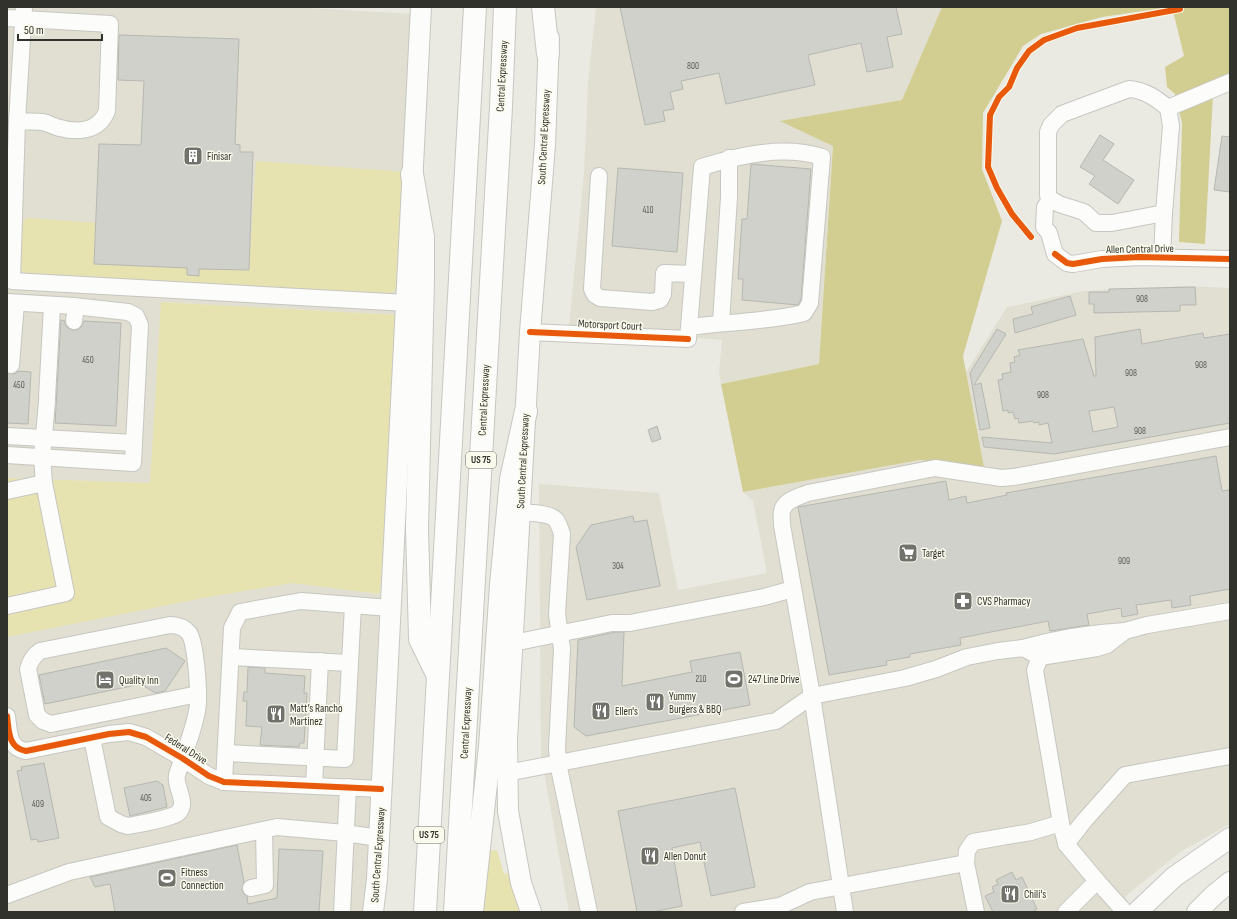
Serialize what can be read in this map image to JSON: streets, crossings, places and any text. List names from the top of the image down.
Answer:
{
  "streets": {
    "highway": ["Central Expressway", "US 75"],
    "main road": ["South Central Expressway"],
    "street": ["Allen Central Drive", "Motorsport Court", "Federal Drive"]
  },
  "crossings": [
    ["South Central Expressway", "Motorsport Court"],
    ["South Central Expressway", "Federal Drive"]
  ],
  "places": {
    "building": ["Finisar"],
    "supermarket": ["Target"],
    "pharmacy": ["CVS Pharmacy"],
    "sports": ["247 Line Drive", "Fitness Connection"],
    "hotel": ["Quality Inn"],
    "restaurant": [
      "Yummy Burgers & BBQ",
      "Ellen's",
      "Matt’s Rancho Martinez",
      "Allen Donut",
      "Chili's"
    ]
  },
  "house_numbers": [
    "800",
    "410",
    "908",
    "450",
    "908",
    "908",
    "450",
    "908",
    "908",
    "909",
    "304",
    "210",
    "405",
    "409"
  ],
  "scale_bar": "50 m"
}
